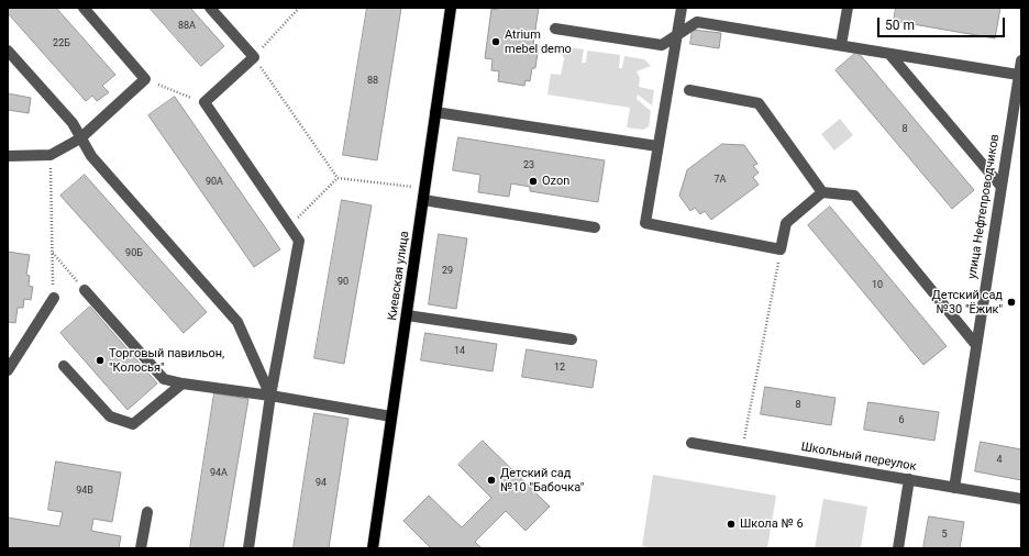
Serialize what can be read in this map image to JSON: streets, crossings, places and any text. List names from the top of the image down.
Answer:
{
  "streets": {
    "main road": ["Киевская улица"],
    "street": ["улица Нефтепроводчиков", "Школьный переулок"]
  },
  "crossings": [
    ["улица Нефтепроводчиков", "Школьный переулок"]
  ],
  "places": [
    "Atrium mebel demo",
    "Ozon",
    "Детский сад №30 \"Ёжик\"",
    "Торговый павильон, \"Колосья\"",
    "Детский сад №10 \"Бабочка\"",
    "Школа № 6"
  ],
  "house_numbers": [
    "88А",
    "22Б",
    "88",
    "8",
    "23",
    "7А",
    "90А",
    "90Б",
    "29",
    "90",
    "10",
    "14",
    "12",
    "8",
    "6",
    "4",
    "94А",
    "94",
    "94В",
    "5"
  ],
  "scale_bar": "50 m"
}
